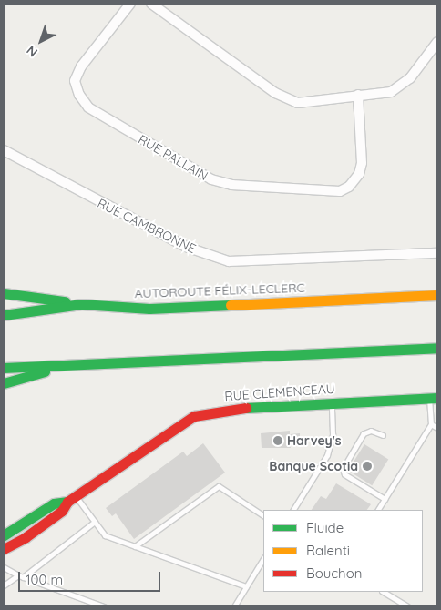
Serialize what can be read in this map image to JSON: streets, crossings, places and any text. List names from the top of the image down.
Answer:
{
  "streets": {
    "main road": ["AUTOROUTE FÉLIX-LECLERC", "RUE CLEMENCEAU"],
    "street": ["RUE PALLAIN", "RUE CAMBRONNE"]
  },
  "places": ["Harvey's", "Banque Scotia"],
  "legend": ["Fluide", "Ralenti", "Bouchon"],
  "scale_bar": "100 m",
  "north": "bottom left"
}
